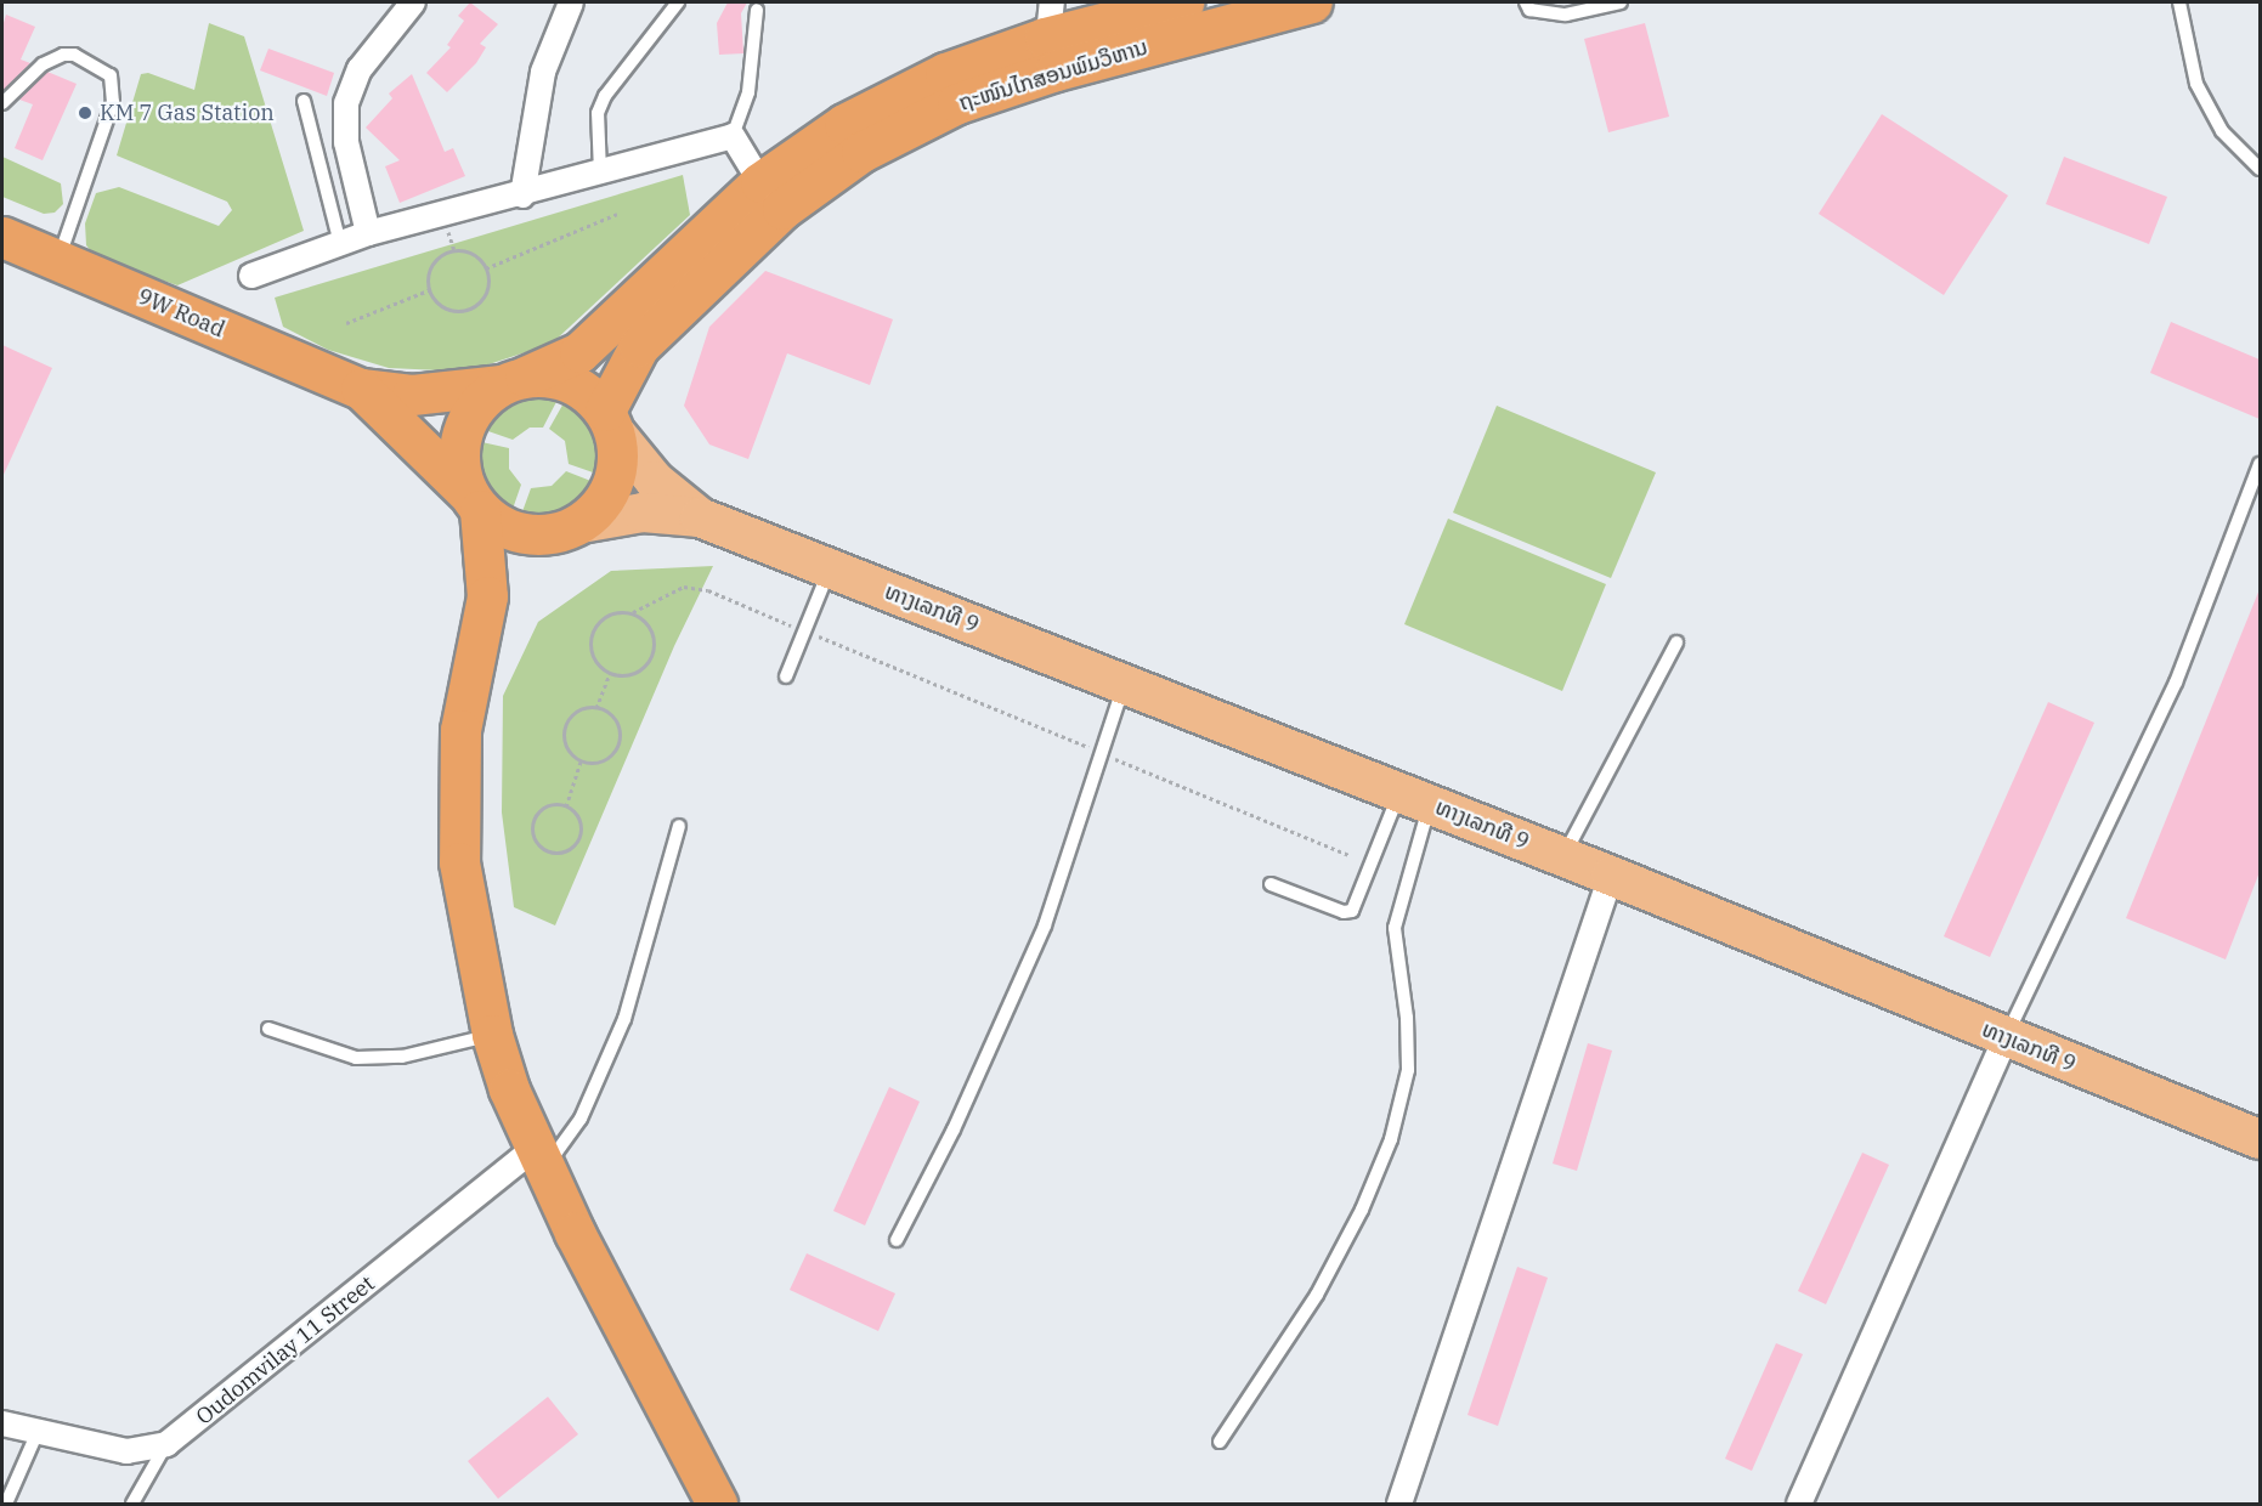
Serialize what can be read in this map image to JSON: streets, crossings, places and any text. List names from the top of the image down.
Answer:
{
  "streets": {
    "highway": ["ຖະໜົນໄກສອນພົມວິຫານ", "9W Road"],
    "main road": ["ທາງເລກທີ 9"],
    "street": ["Oudomvilay 11 Street"]
  },
  "crossings": [
    ["ຖະໜົນໄກສອນພົມວິຫານ", "ທາງເລກທີ 9"]
  ],
  "places": ["KM 7 Gas Station"]
}
